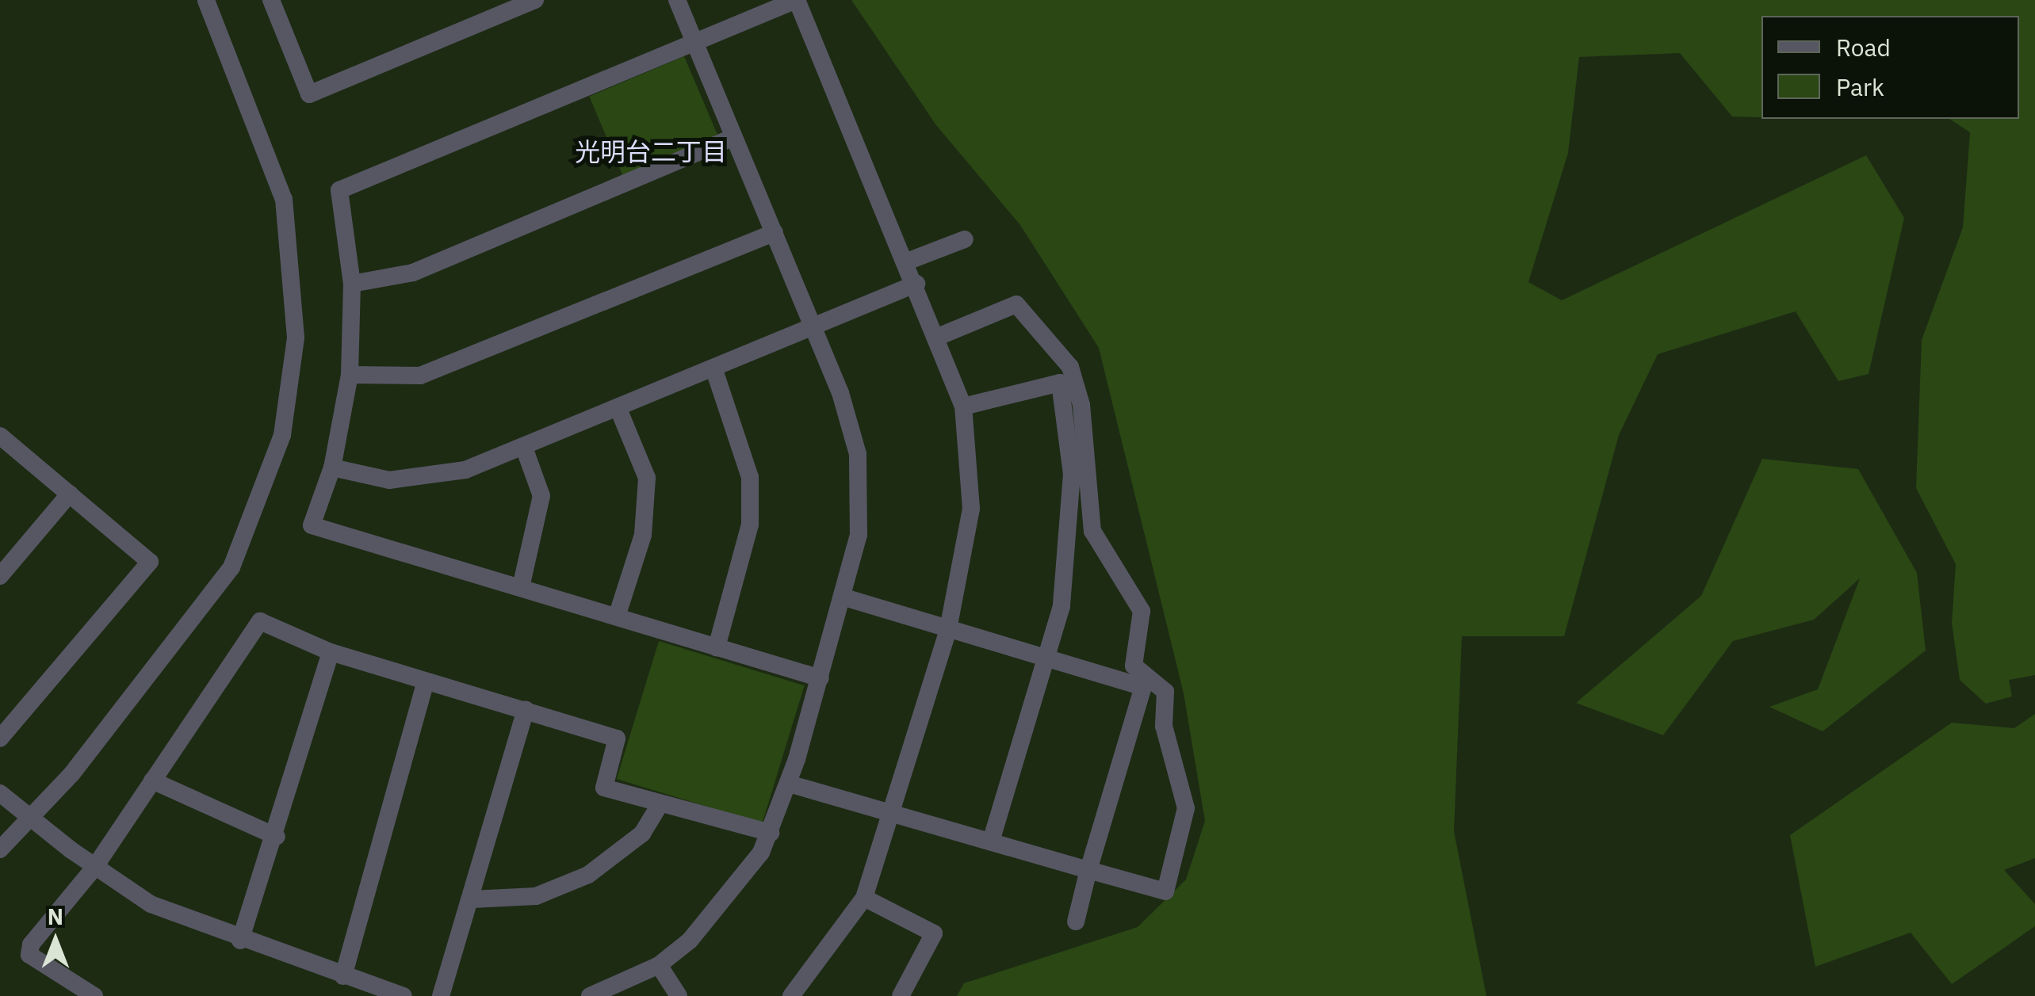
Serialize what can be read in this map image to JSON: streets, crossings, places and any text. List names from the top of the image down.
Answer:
{
  "districts": ["光明台二丁目"],
  "legend": ["Road", "Park"],
  "north": "top"
}
